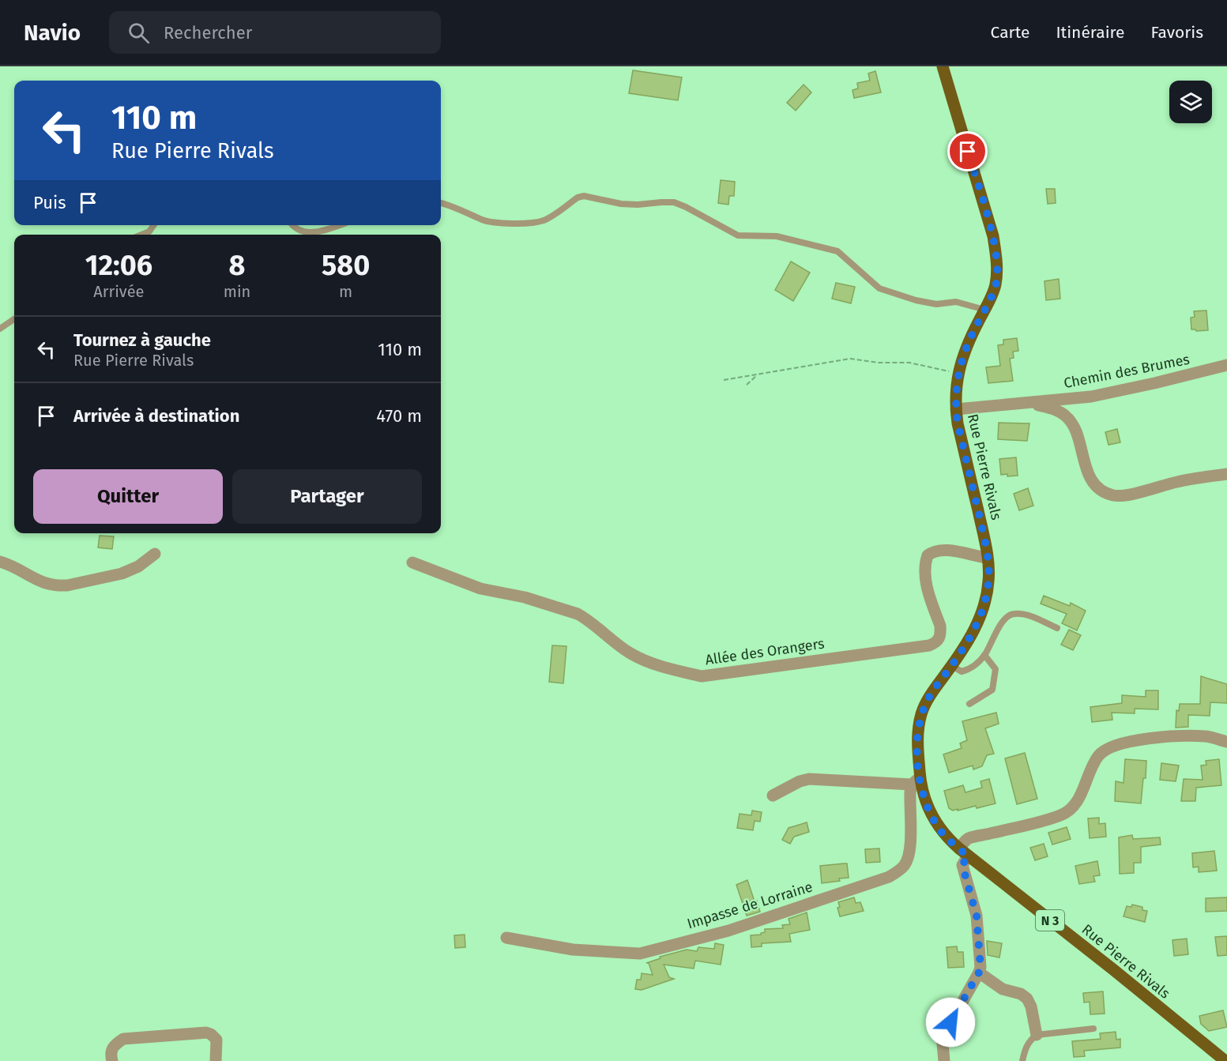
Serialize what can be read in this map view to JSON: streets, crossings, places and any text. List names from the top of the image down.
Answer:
{
  "streets": {
    "main road": ["Rue Pierre Rivals", "N 3"],
    "street": ["Chemin des Brumes", "Allée des Orangers", "Impasse de Lorraine"]
  },
  "crossings": [
    ["Chemin des Brumes", "Rue Pierre Rivals"],
    ["Rue Pierre Rivals", "Allée des Orangers"],
    ["Rue Pierre Rivals", "Impasse de Lorraine"]
  ],
  "page": {
    "header": "Navio",
    "search": "Rechercher",
    "nav": ["Carte", "Itinéraire", "Favoris"],
    "turn": ["110 m", "Rue Pierre Rivals"],
    "then": "Puis",
    "eta": [
      "12:06",
      "Arrivée",
      "8",
      "min",
      "580",
      "m"
    ],
    "list": [
      {
        "name": "Tournez à gauche",
        "note": "Rue Pierre Rivals",
        "value": "110 m"
      },
      {
        "name": "Arrivée à destination",
        "value": "470 m"
      }
    ],
    "buttons": ["Quitter", "Partager"]
  }
}
